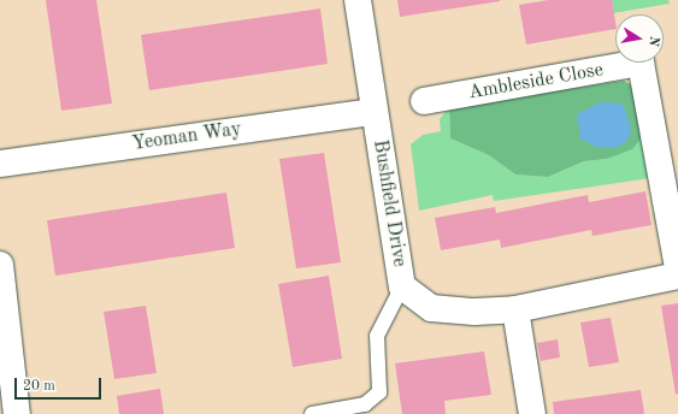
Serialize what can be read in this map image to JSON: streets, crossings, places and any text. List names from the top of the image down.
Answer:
{
  "streets": {
    "street": ["Ambleside Close", "Yeoman Way", "Bushfield Drive"]
  },
  "crossings": [
    ["Yeoman Way", "Bushfield Drive"]
  ],
  "scale_bar": "20 m",
  "north": "right"
}
